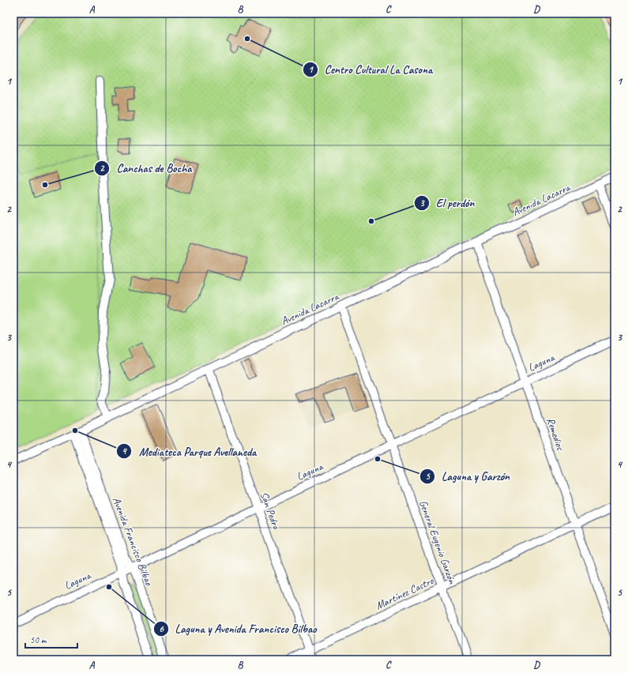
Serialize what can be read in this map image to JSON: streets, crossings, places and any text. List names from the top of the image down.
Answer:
{
  "streets": {
    "street": [
      "Avenida Lacarra",
      "Laguna",
      "Remedios",
      "San Pedro",
      "Avenida Francisco Bilbao",
      "General Eugenio Garzón",
      "Martínez Castro"
    ]
  },
  "crossings": [
    ["Avenida Lacarra", "Remedios"],
    ["Avenida Lacarra", "San Pedro"],
    ["Avenida Lacarra", "Avenida Francisco Bilbao"],
    ["Avenida Lacarra", "General Eugenio Garzón"],
    ["Laguna", "Remedios"],
    ["Laguna", "San Pedro"],
    ["Laguna", "Avenida Francisco Bilbao"],
    ["Laguna", "General Eugenio Garzón"],
    ["Remedios", "Martínez Castro"],
    ["San Pedro", "Martínez Castro"],
    ["General Eugenio Garzón", "Martínez Castro"]
  ],
  "places": [
    "Centro Cultural La Casona",
    "Canchas de Bocha",
    "El perdón",
    "Mediateca Parque Avellaneda",
    "Laguna y Garzón",
    "Laguna y Avenida Francisco Bilbao"
  ],
  "scale_bar": "50 m",
  "grid": {
    "columns": [
      "A",
      "B",
      "C",
      "D"
    ],
    "rows": [
      "1",
      "2",
      "3",
      "4",
      "5"
    ]
  }
}
